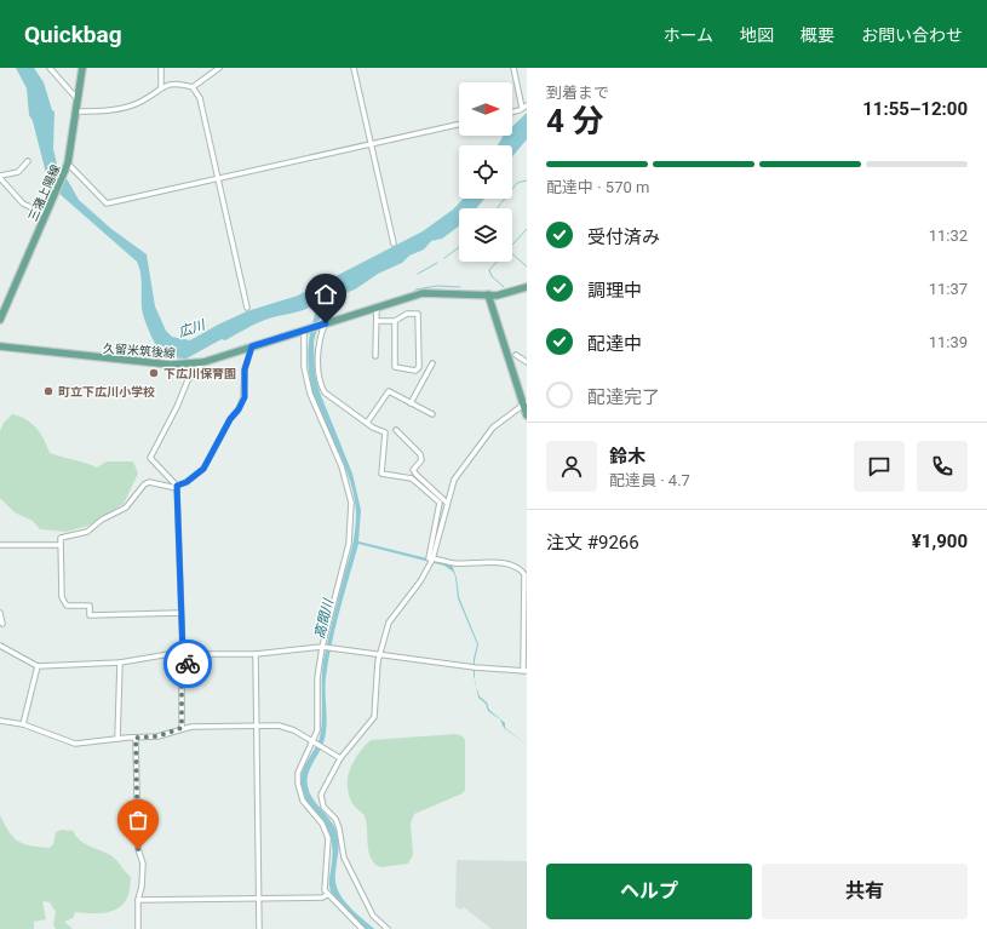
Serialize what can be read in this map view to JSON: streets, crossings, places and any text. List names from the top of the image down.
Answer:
{
  "streets": {
    "main road": ["三潴上陽線", "久留米筑後線"]
  },
  "water": ["広川", "高間川"],
  "places": ["下広川保育園", "町立下広川小学校"],
  "north": "right",
  "page": {
    "header": "Quickbag",
    "nav": [
      "ホーム",
      "地図",
      "概要",
      "お問い合わせ"
    ],
    "heading": ["4 分", "到着まで", "11:55–12:00"],
    "panel": [
      "鈴木",
      "配達員 · 4.7",
      "注文 #9266",
      "¥1,900"
    ],
    "bar": "配達中 · 570 m",
    "list": [
      ["受付済み", "11:32"],
      ["調理中", "11:37"],
      ["配達中", "11:39"],
      "配達完了"
    ],
    "buttons": ["ヘルプ", "共有"]
  }
}
